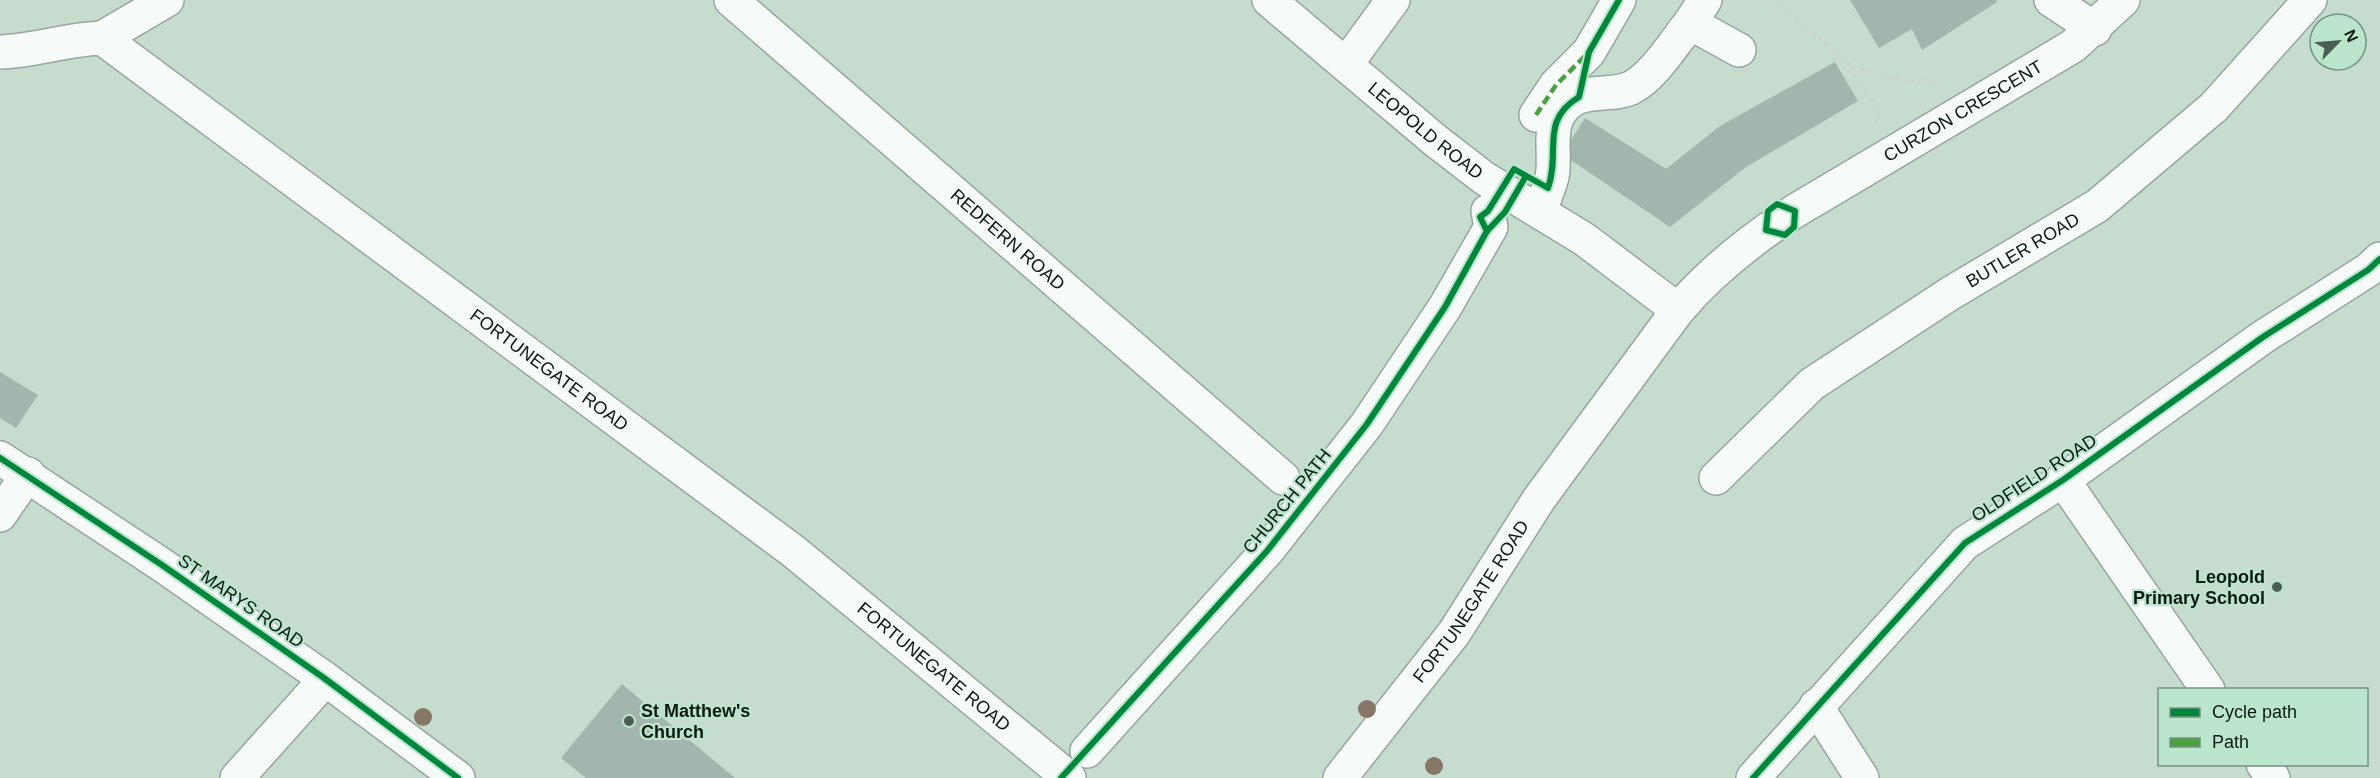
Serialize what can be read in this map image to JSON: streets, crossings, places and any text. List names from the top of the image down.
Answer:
{
  "streets": {
    "street": [
      "CURZON CRESCENT",
      "LEOPOLD ROAD",
      "REDFERN ROAD",
      "BUTLER ROAD",
      "FORTUNEGATE ROAD",
      "OLDFIELD ROAD",
      "CHURCH PATH",
      "ST MARYS ROAD"
    ]
  },
  "crossings": [
    ["CURZON CRESCENT", "LEOPOLD ROAD"],
    ["CURZON CRESCENT", "FORTUNEGATE ROAD"],
    ["LEOPOLD ROAD", "FORTUNEGATE ROAD"]
  ],
  "places": ["Leopold Primary School", "St Matthew's Church"],
  "legend": ["Cycle path", "Path"],
  "north": "top right"
}
